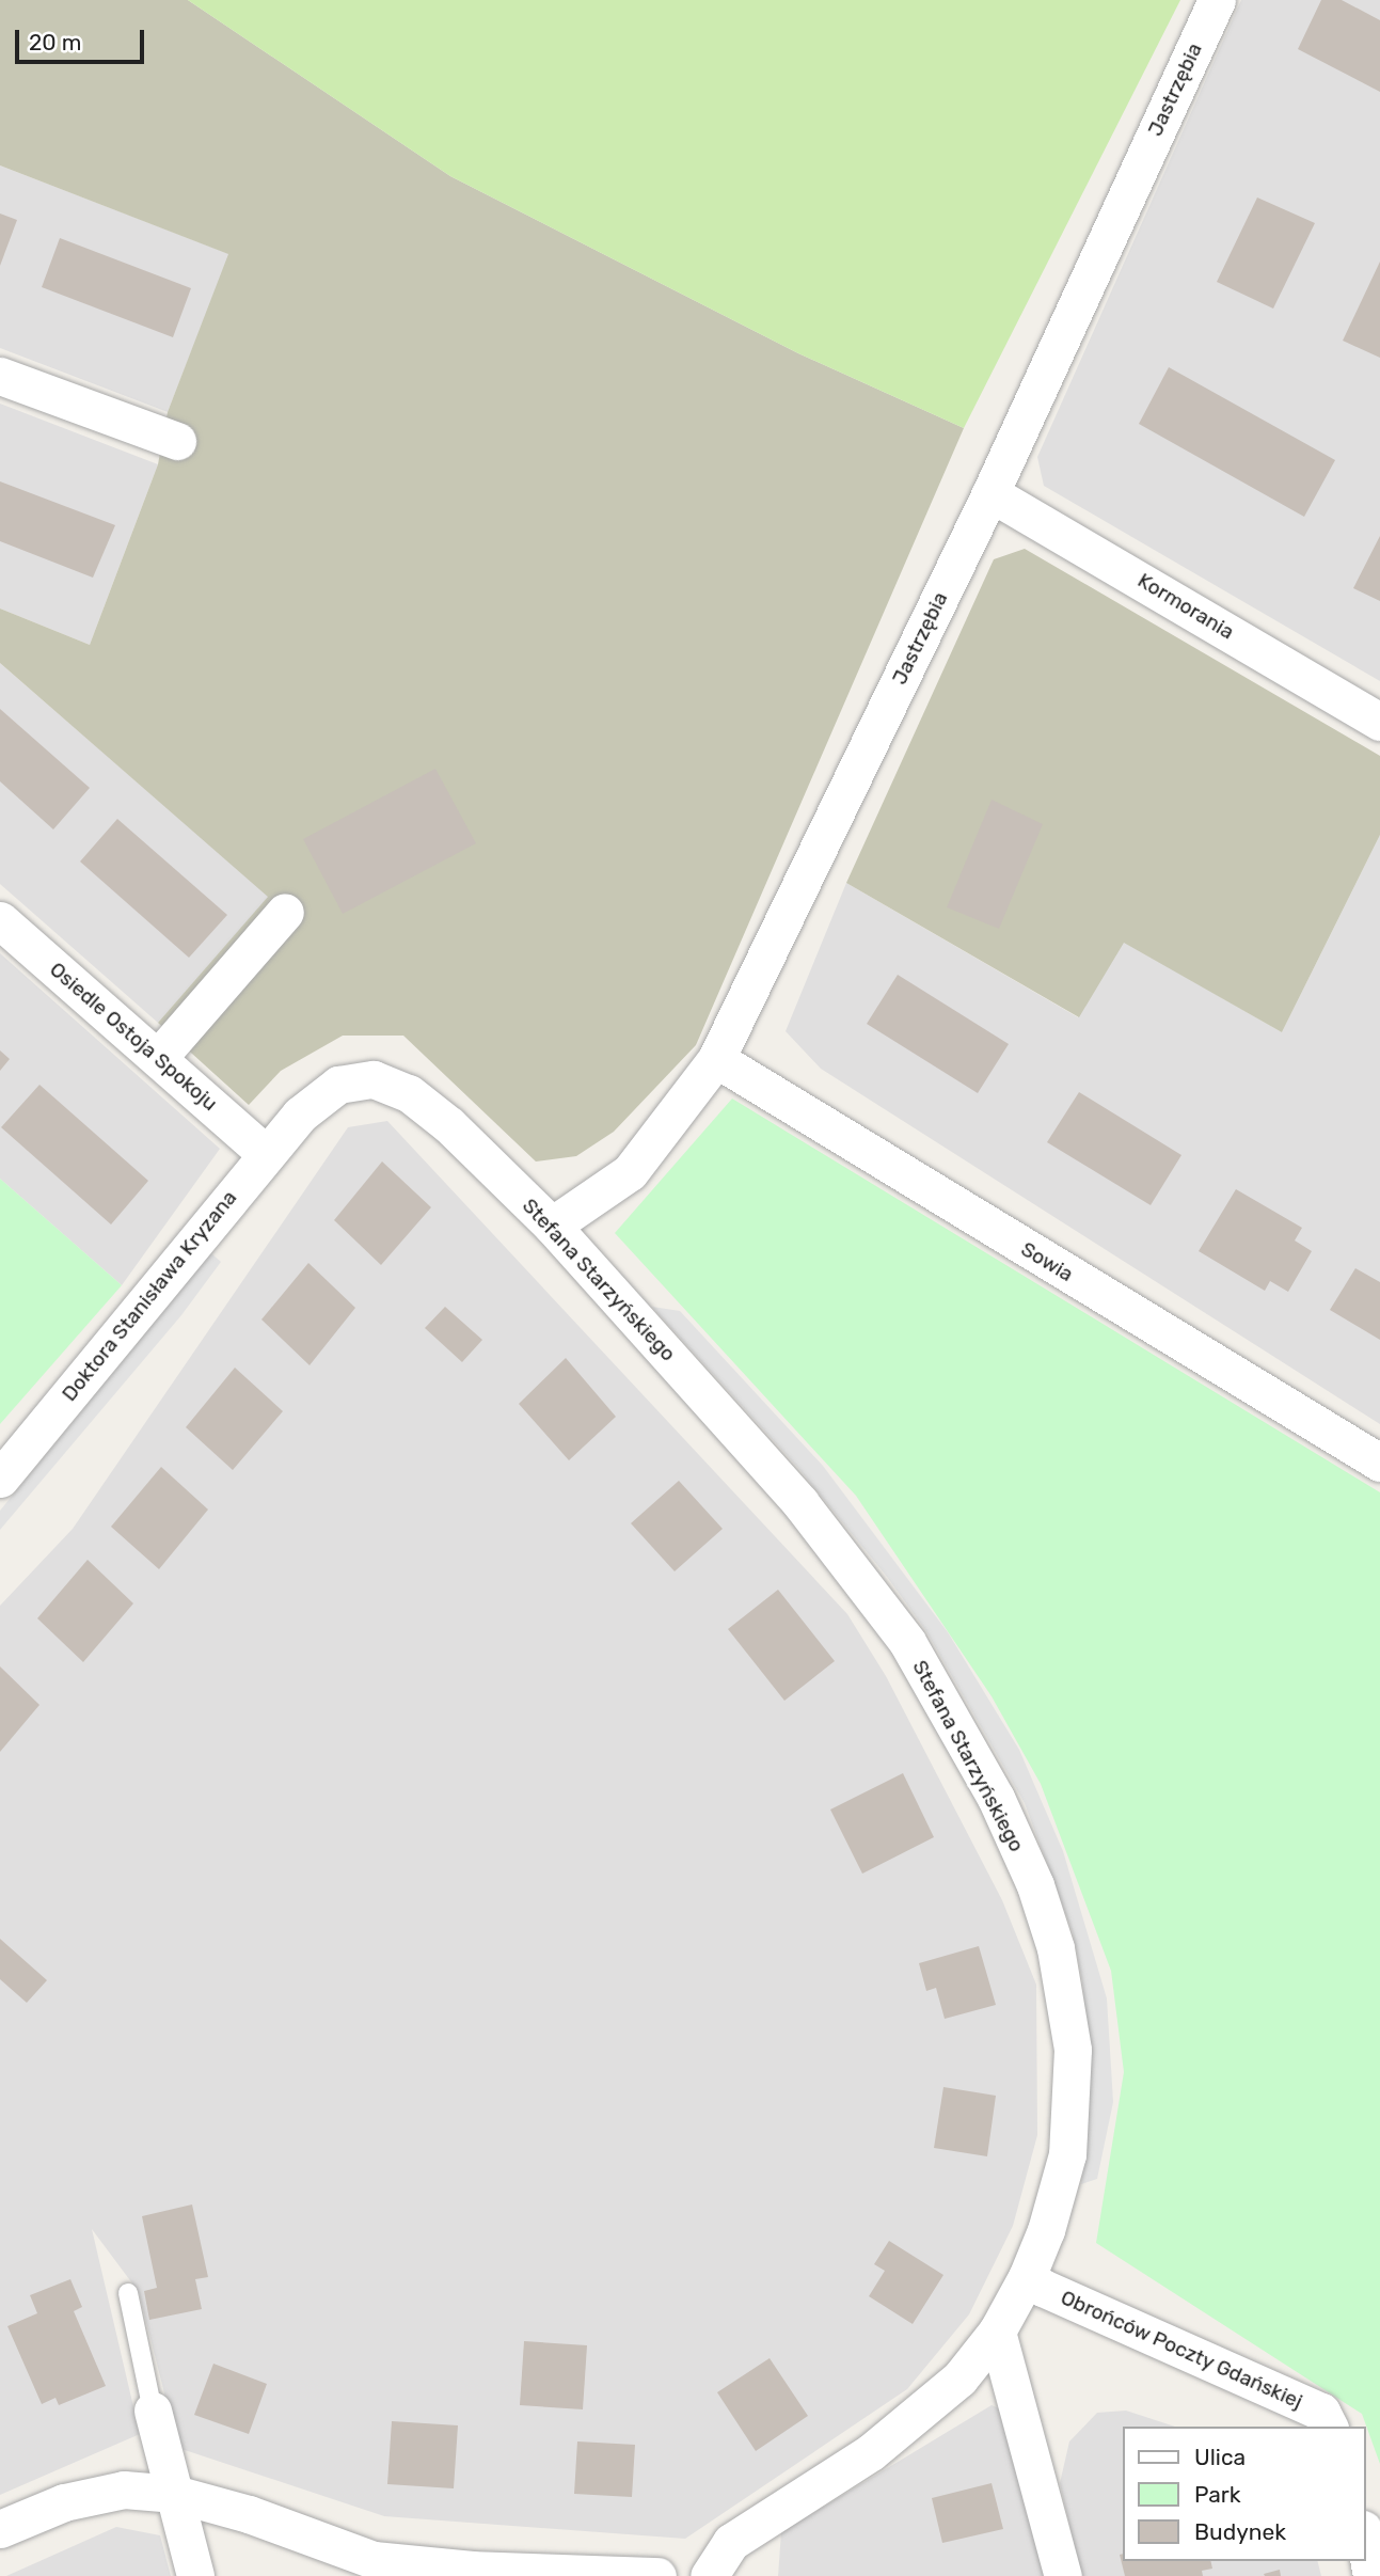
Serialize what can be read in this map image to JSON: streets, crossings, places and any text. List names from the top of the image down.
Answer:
{
  "streets": {
    "street": [
      "Jastrzębia",
      "Kormorania",
      "Osiedle Ostoja Spokoju",
      "Sowia",
      "Stefana Starzyńskiego",
      "Doktora Stanisława Kryzana",
      "Obrońców Poczty Gdańskiej"
    ]
  },
  "crossings": [
    ["Jastrzębia", "Kormorania"],
    ["Jastrzębia", "Sowia"],
    ["Jastrzębia", "Stefana Starzyńskiego"],
    ["Osiedle Ostoja Spokoju", "Doktora Stanisława Kryzana"],
    ["Stefana Starzyńskiego", "Doktora Stanisława Kryzana"],
    ["Stefana Starzyńskiego", "Obrońców Poczty Gdańskiej"]
  ],
  "legend": ["Ulica", "Park", "Budynek"],
  "scale_bar": "20 m"
}
